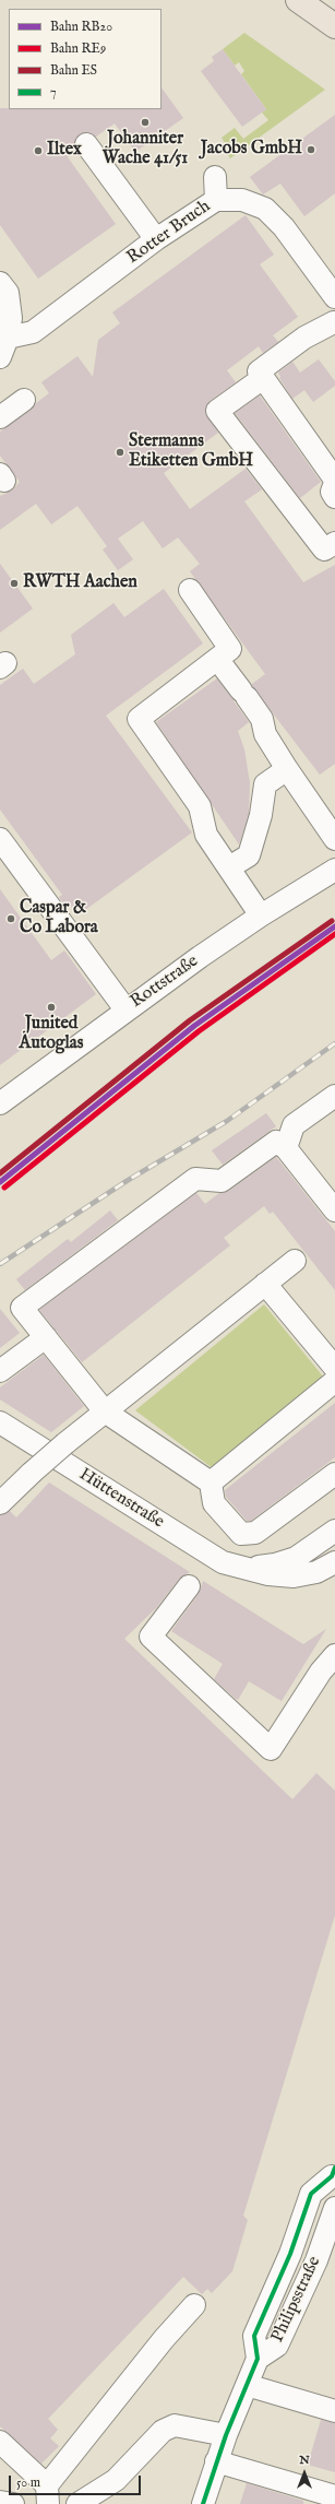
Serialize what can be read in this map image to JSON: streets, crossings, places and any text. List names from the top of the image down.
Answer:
{
  "streets": {
    "street": [
      "Rotter Bruch",
      "Rottstraße",
      "Hüttenstraße",
      "Philipsstraße"
    ]
  },
  "places": [
    "Johanniter Wache 41/51",
    "Jacobs GmbH",
    "Iltex",
    "Stermanns Etiketten GmbH",
    "RWTH Aachen",
    "Caspar & Co Labora",
    "Junited Autoglas"
  ],
  "lines": [
    "rail line ES",
    "rail line RB20",
    "rail line RE9",
    "transit line 7"
  ],
  "legend": [
    "Bahn RB20",
    "Bahn RE9",
    "Bahn ES",
    "7"
  ],
  "scale_bar": "50 m",
  "north": "top"
}
